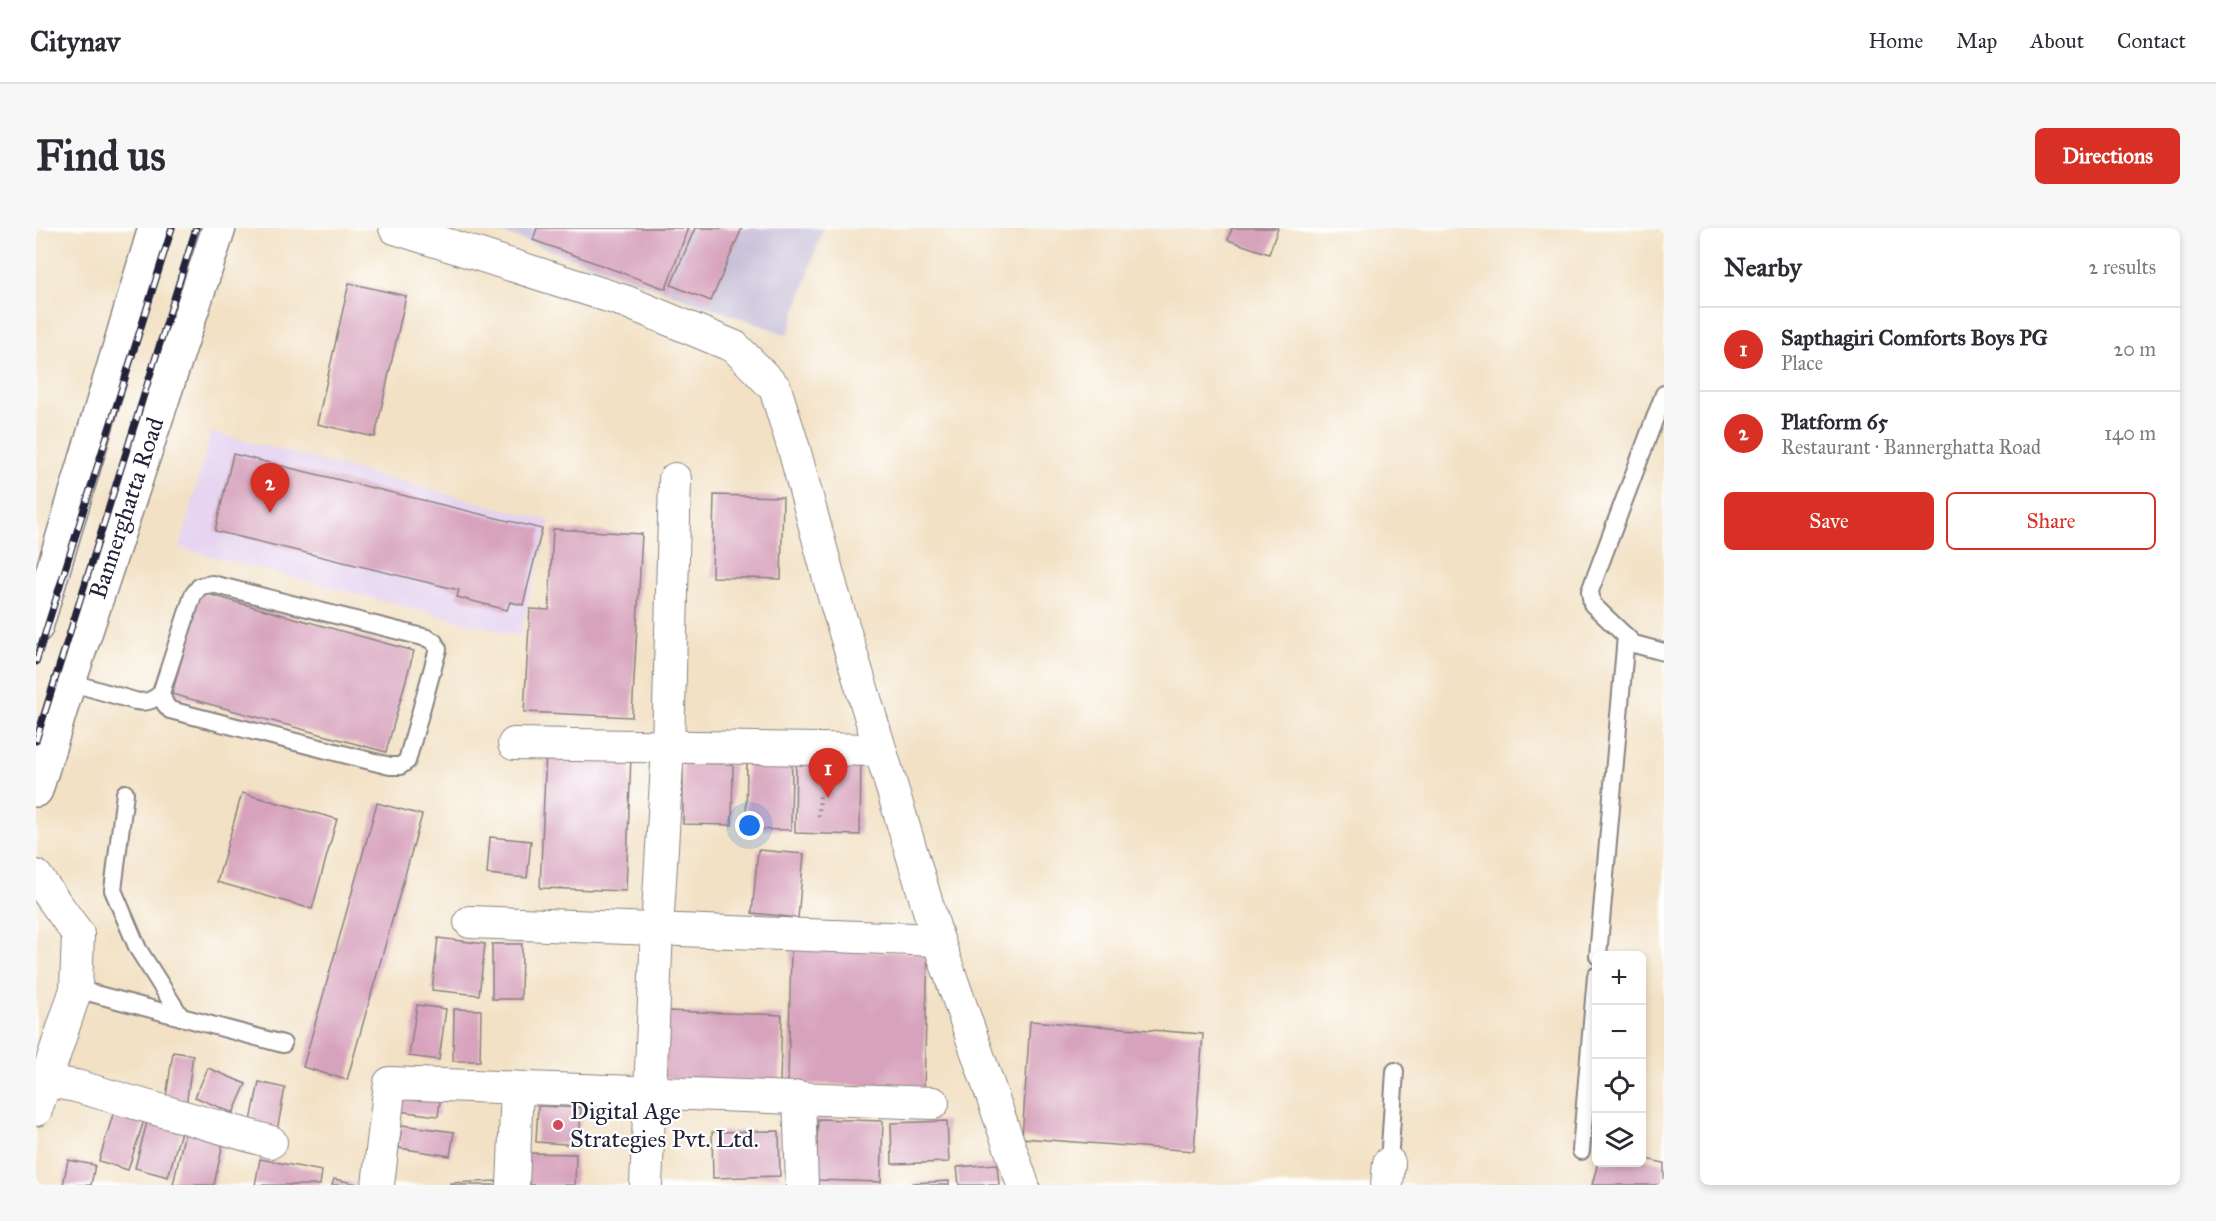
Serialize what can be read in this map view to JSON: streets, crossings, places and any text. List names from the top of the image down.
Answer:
{
  "streets": {
    "main road": ["Bannerghatta Road"]
  },
  "places": ["Digital Age Strategies Pvt. Ltd."],
  "page": {
    "header": "Citynav",
    "nav": [
      "Home",
      "Map",
      "About",
      "Contact"
    ],
    "buttons": [
      "Directions",
      ["Save", "Share"]
    ],
    "title": "Find us",
    "heading": ["Nearby", "2 results"],
    "list": [
      {
        "mark": "1",
        "name": "Sapthagiri Comforts Boys PG",
        "note": "Place",
        "value": "20 m"
      },
      {
        "mark": "2",
        "name": "Platform 65",
        "note": "Restaurant · Bannerghatta Road",
        "value": "140 m"
      }
    ],
    "pins": ["2", "1"],
    "map_buttons": ["+", "−"]
  }
}
